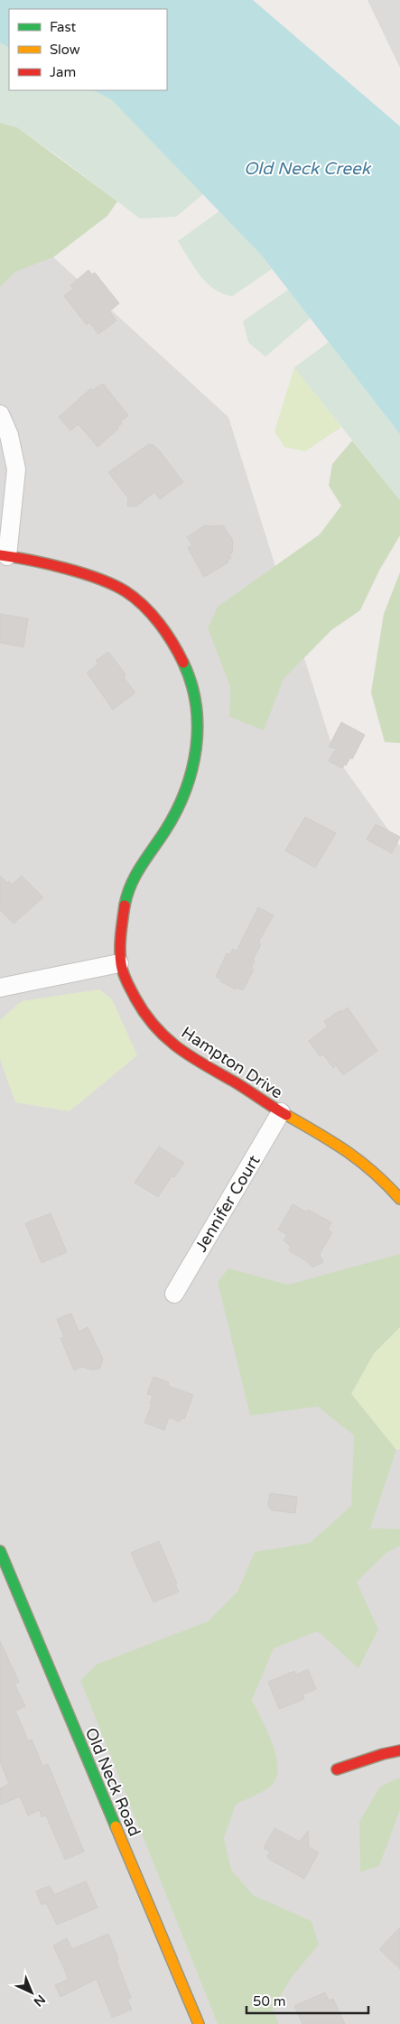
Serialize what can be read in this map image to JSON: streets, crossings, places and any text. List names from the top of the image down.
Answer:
{
  "streets": {
    "street": ["Hampton Drive", "Jennifer Court", "Old Neck Road"]
  },
  "crossings": [
    ["Hampton Drive", "Jennifer Court"]
  ],
  "water": ["Old Neck Creek"],
  "legend": ["Fast", "Slow", "Jam"],
  "scale_bar": "50 m",
  "north": "bottom right"
}
